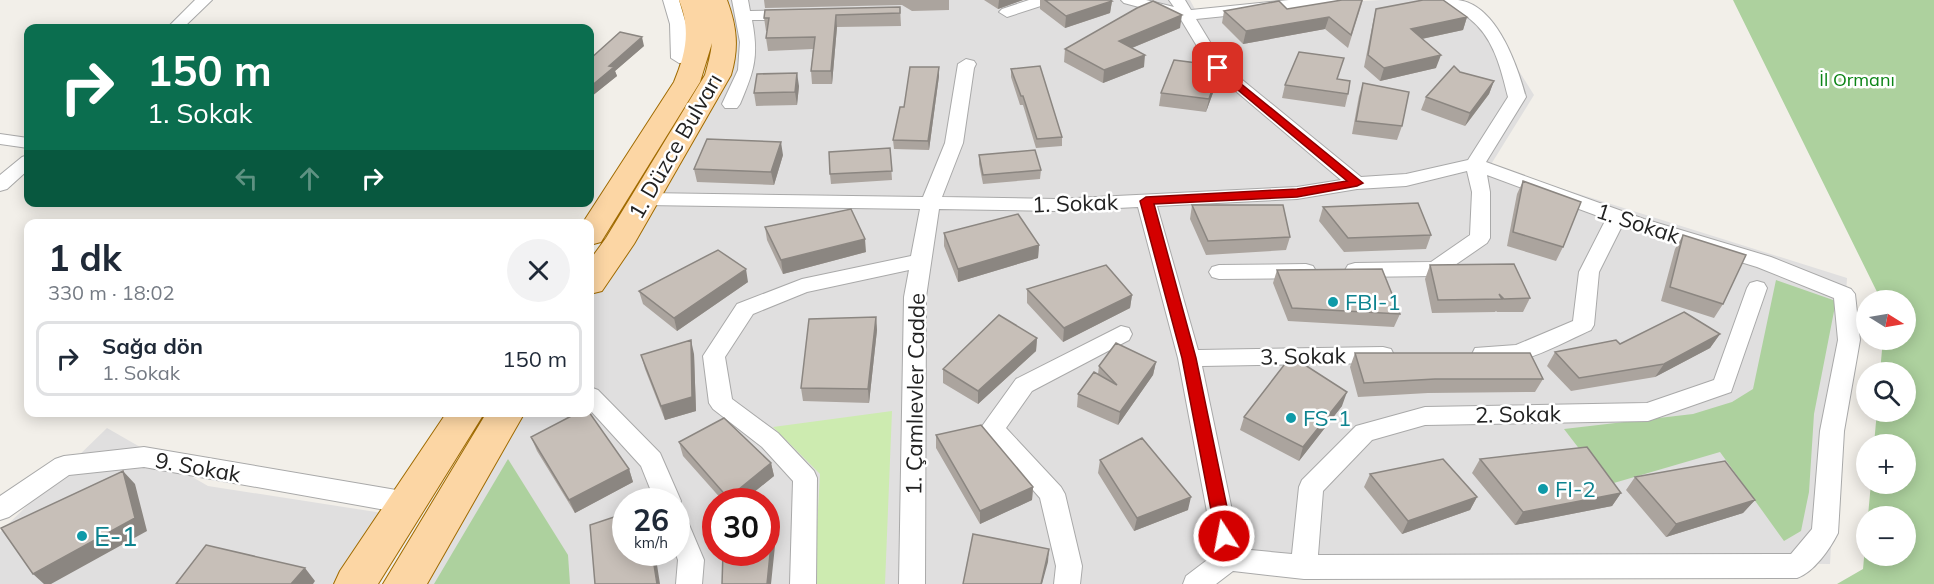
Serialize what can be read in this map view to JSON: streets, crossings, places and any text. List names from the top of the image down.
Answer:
{
  "streets": {
    "main road": ["1. Düzce Bulvarı"],
    "street": [
      "1. Sokak",
      "3. Sokak",
      "1. Çamlıevler Cadde",
      "2. Sokak",
      "9. Sokak"
    ]
  },
  "crossings": [
    ["1. Düzce Bulvarı", "1. Sokak"],
    ["1. Sokak", "1. Çamlıevler Cadde"],
    ["1. Sokak", "2. Sokak"]
  ],
  "parks": ["İl Ormanı"],
  "places": [
    "FBI-1",
    "FS-1",
    "FI-2",
    "E-1"
  ],
  "north": "right",
  "page": {
    "turn": ["150 m", "1. Sokak"],
    "heading": ["1 dk", "330 m · 18:02"],
    "map_buttons": ["+", "−"],
    "list": [
      {
        "name": "Sağa dön",
        "note": "1. Sokak",
        "value": "150 m"
      }
    ],
    "speed": "26 km/h",
    "limit": "30"
  }
}
